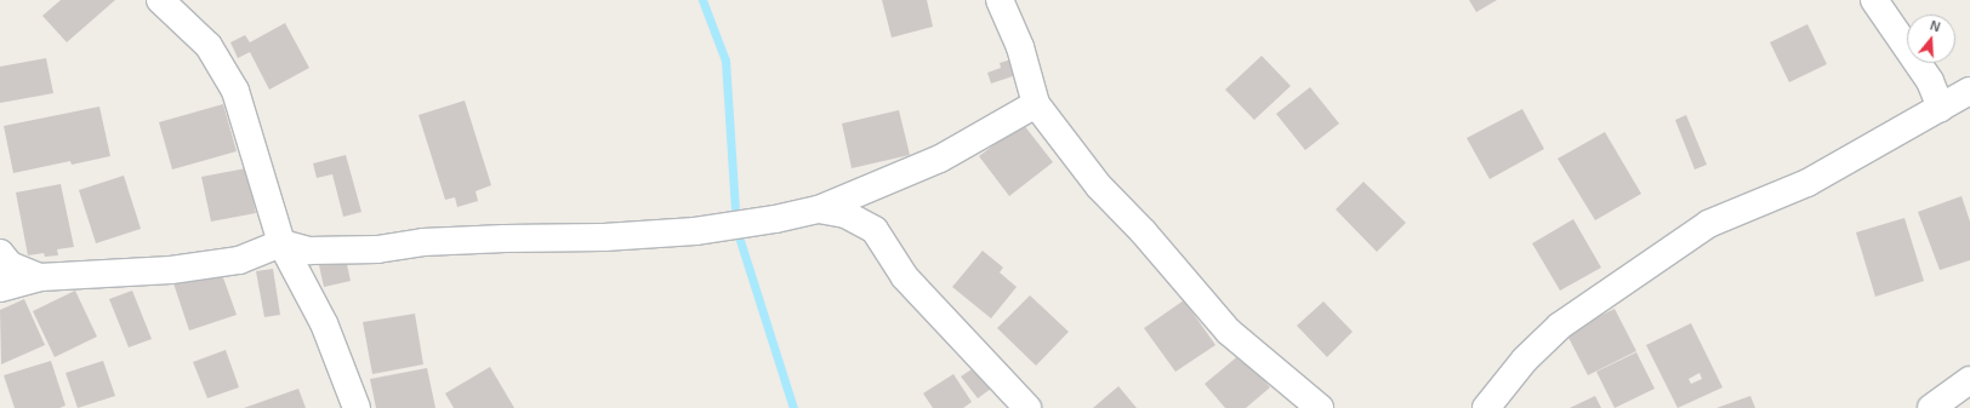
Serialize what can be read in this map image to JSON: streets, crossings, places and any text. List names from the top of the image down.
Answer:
{
  "north": "top"
}
